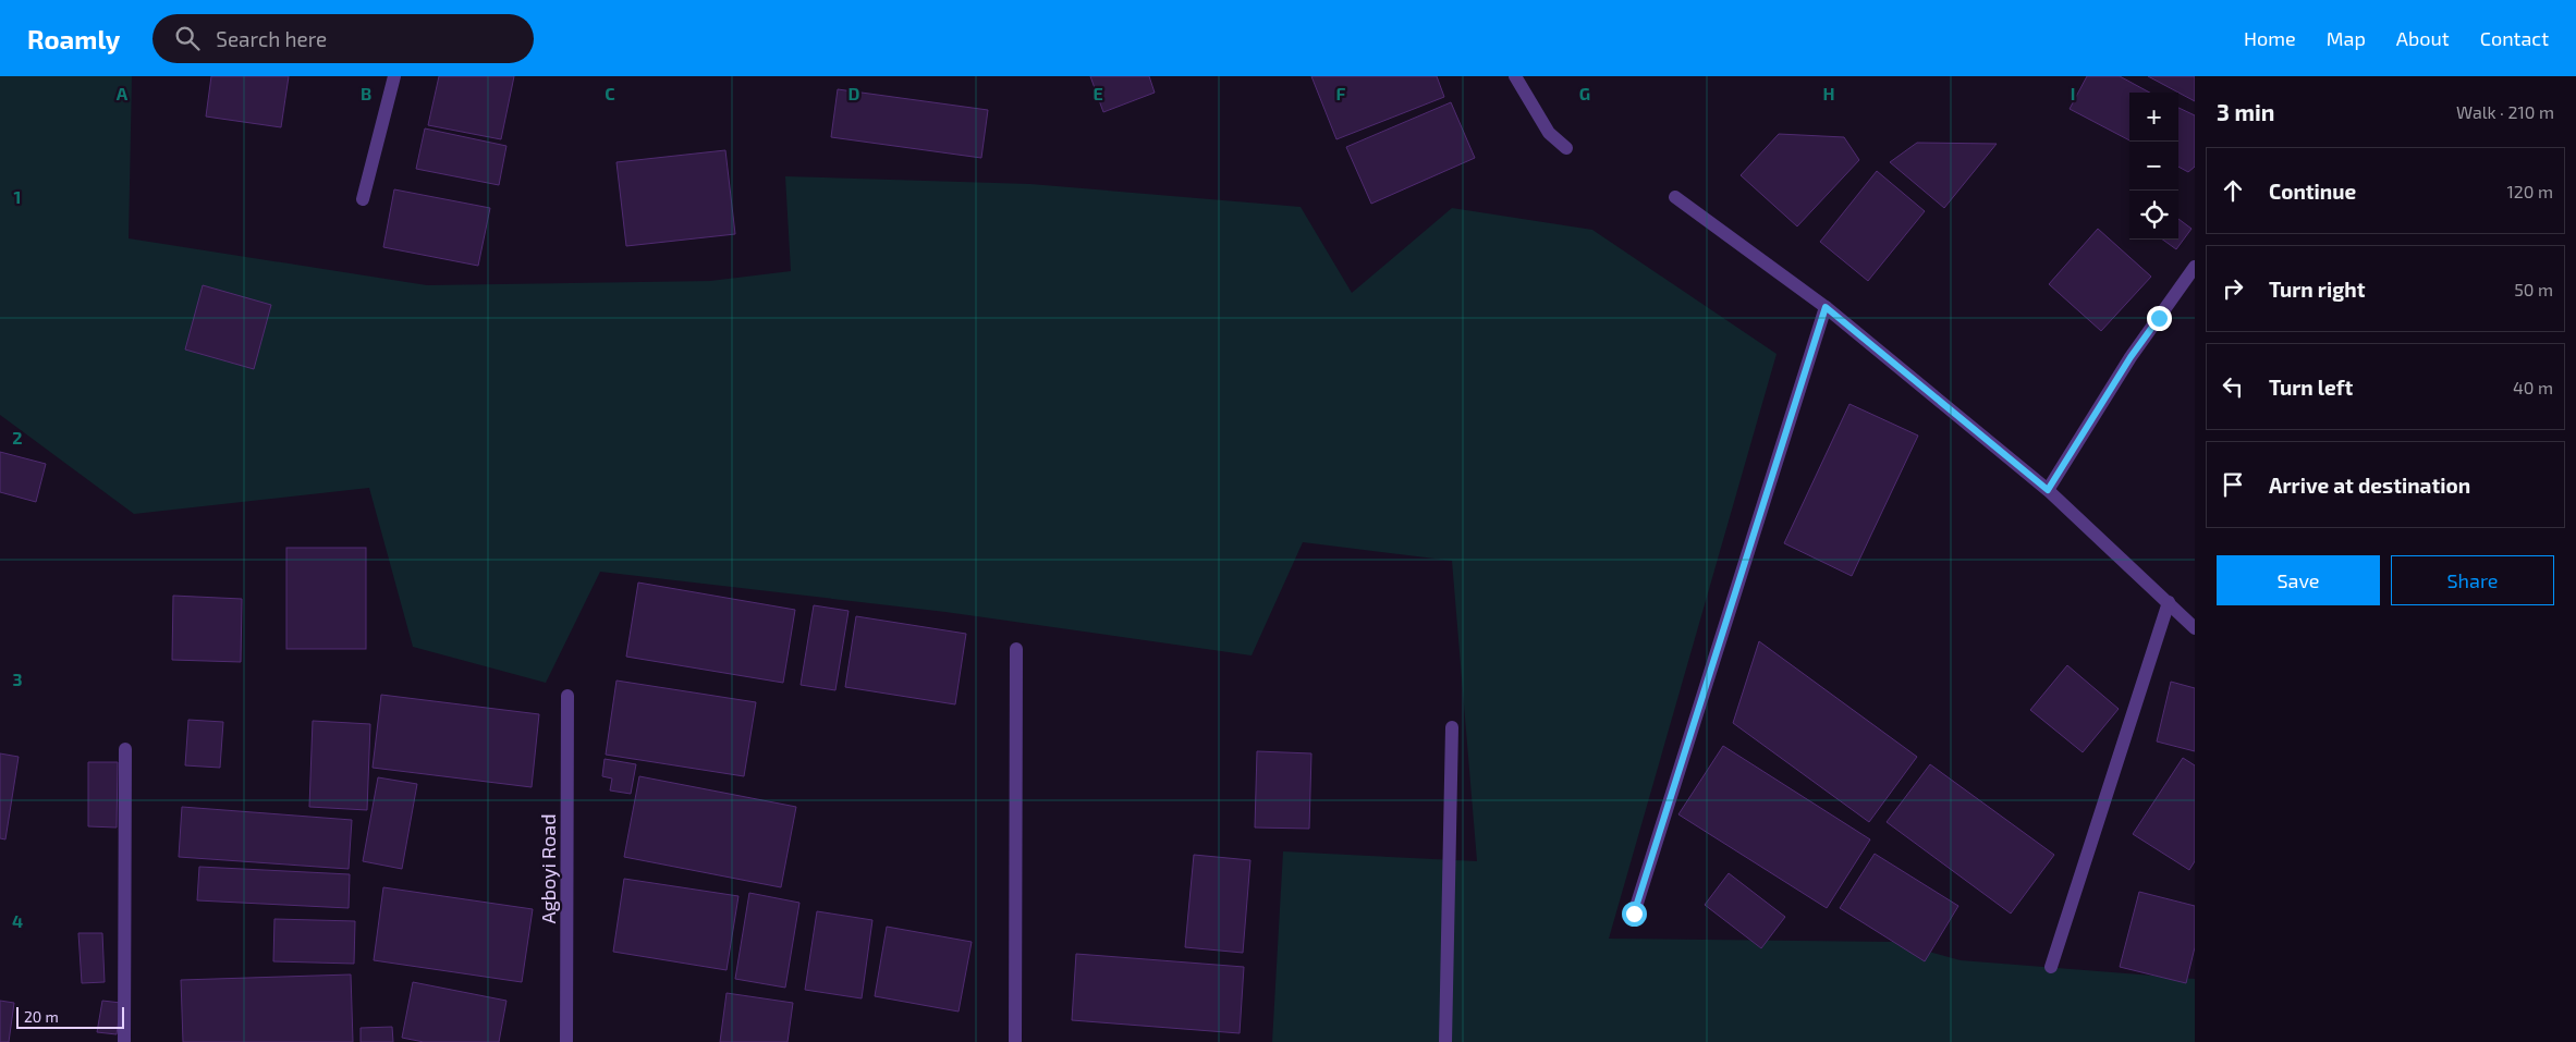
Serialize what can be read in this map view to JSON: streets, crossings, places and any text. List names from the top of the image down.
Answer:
{
  "streets": {
    "street": ["Agboyi Road"]
  },
  "scale_bar": "20 m",
  "page": {
    "header": "Roamly",
    "search": "Search here",
    "nav": [
      "Home",
      "Map",
      "About",
      "Contact"
    ],
    "heading": ["3 min", "Walk · 210 m"],
    "map_buttons": ["+", "−"],
    "list": [
      ["Continue", "120 m"],
      ["Turn right", "50 m"],
      ["Turn left", "40 m"],
      "Arrive at destination"
    ],
    "buttons": ["Save", "Share"],
    "scale": "20 m"
  },
  "grid": {
    "columns": [
      "A",
      "B",
      "C",
      "D",
      "E",
      "F",
      "G",
      "H",
      "I"
    ],
    "rows": [
      "1",
      "2",
      "3",
      "4"
    ]
  }
}
